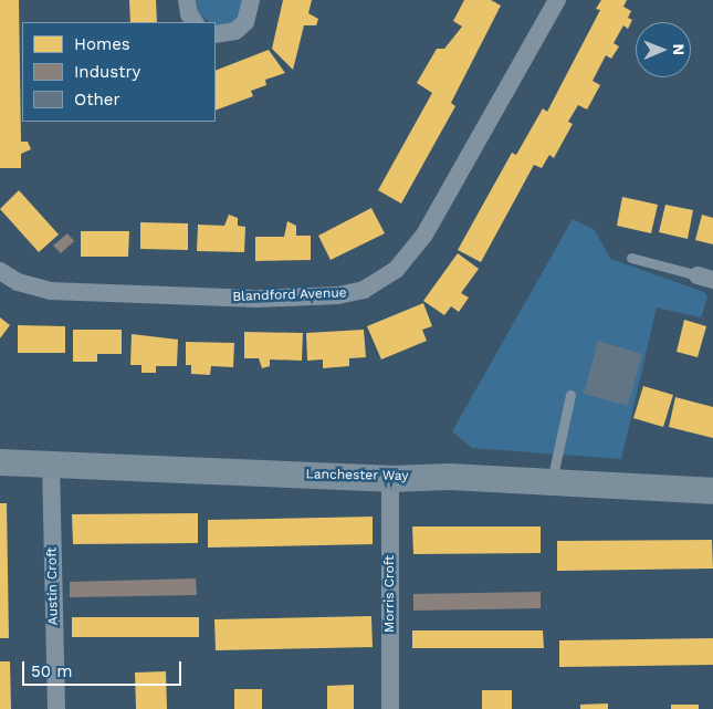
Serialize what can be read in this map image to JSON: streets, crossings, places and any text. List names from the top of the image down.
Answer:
{
  "streets": {
    "street": [
      "Blandford Avenue",
      "Lanchester Way",
      "Austin Croft",
      "Morris Croft"
    ]
  },
  "crossings": [
    ["Lanchester Way", "Austin Croft"],
    ["Lanchester Way", "Morris Croft"]
  ],
  "legend": ["Homes", "Industry", "Other"],
  "scale_bar": "50 m",
  "north": "right"
}
